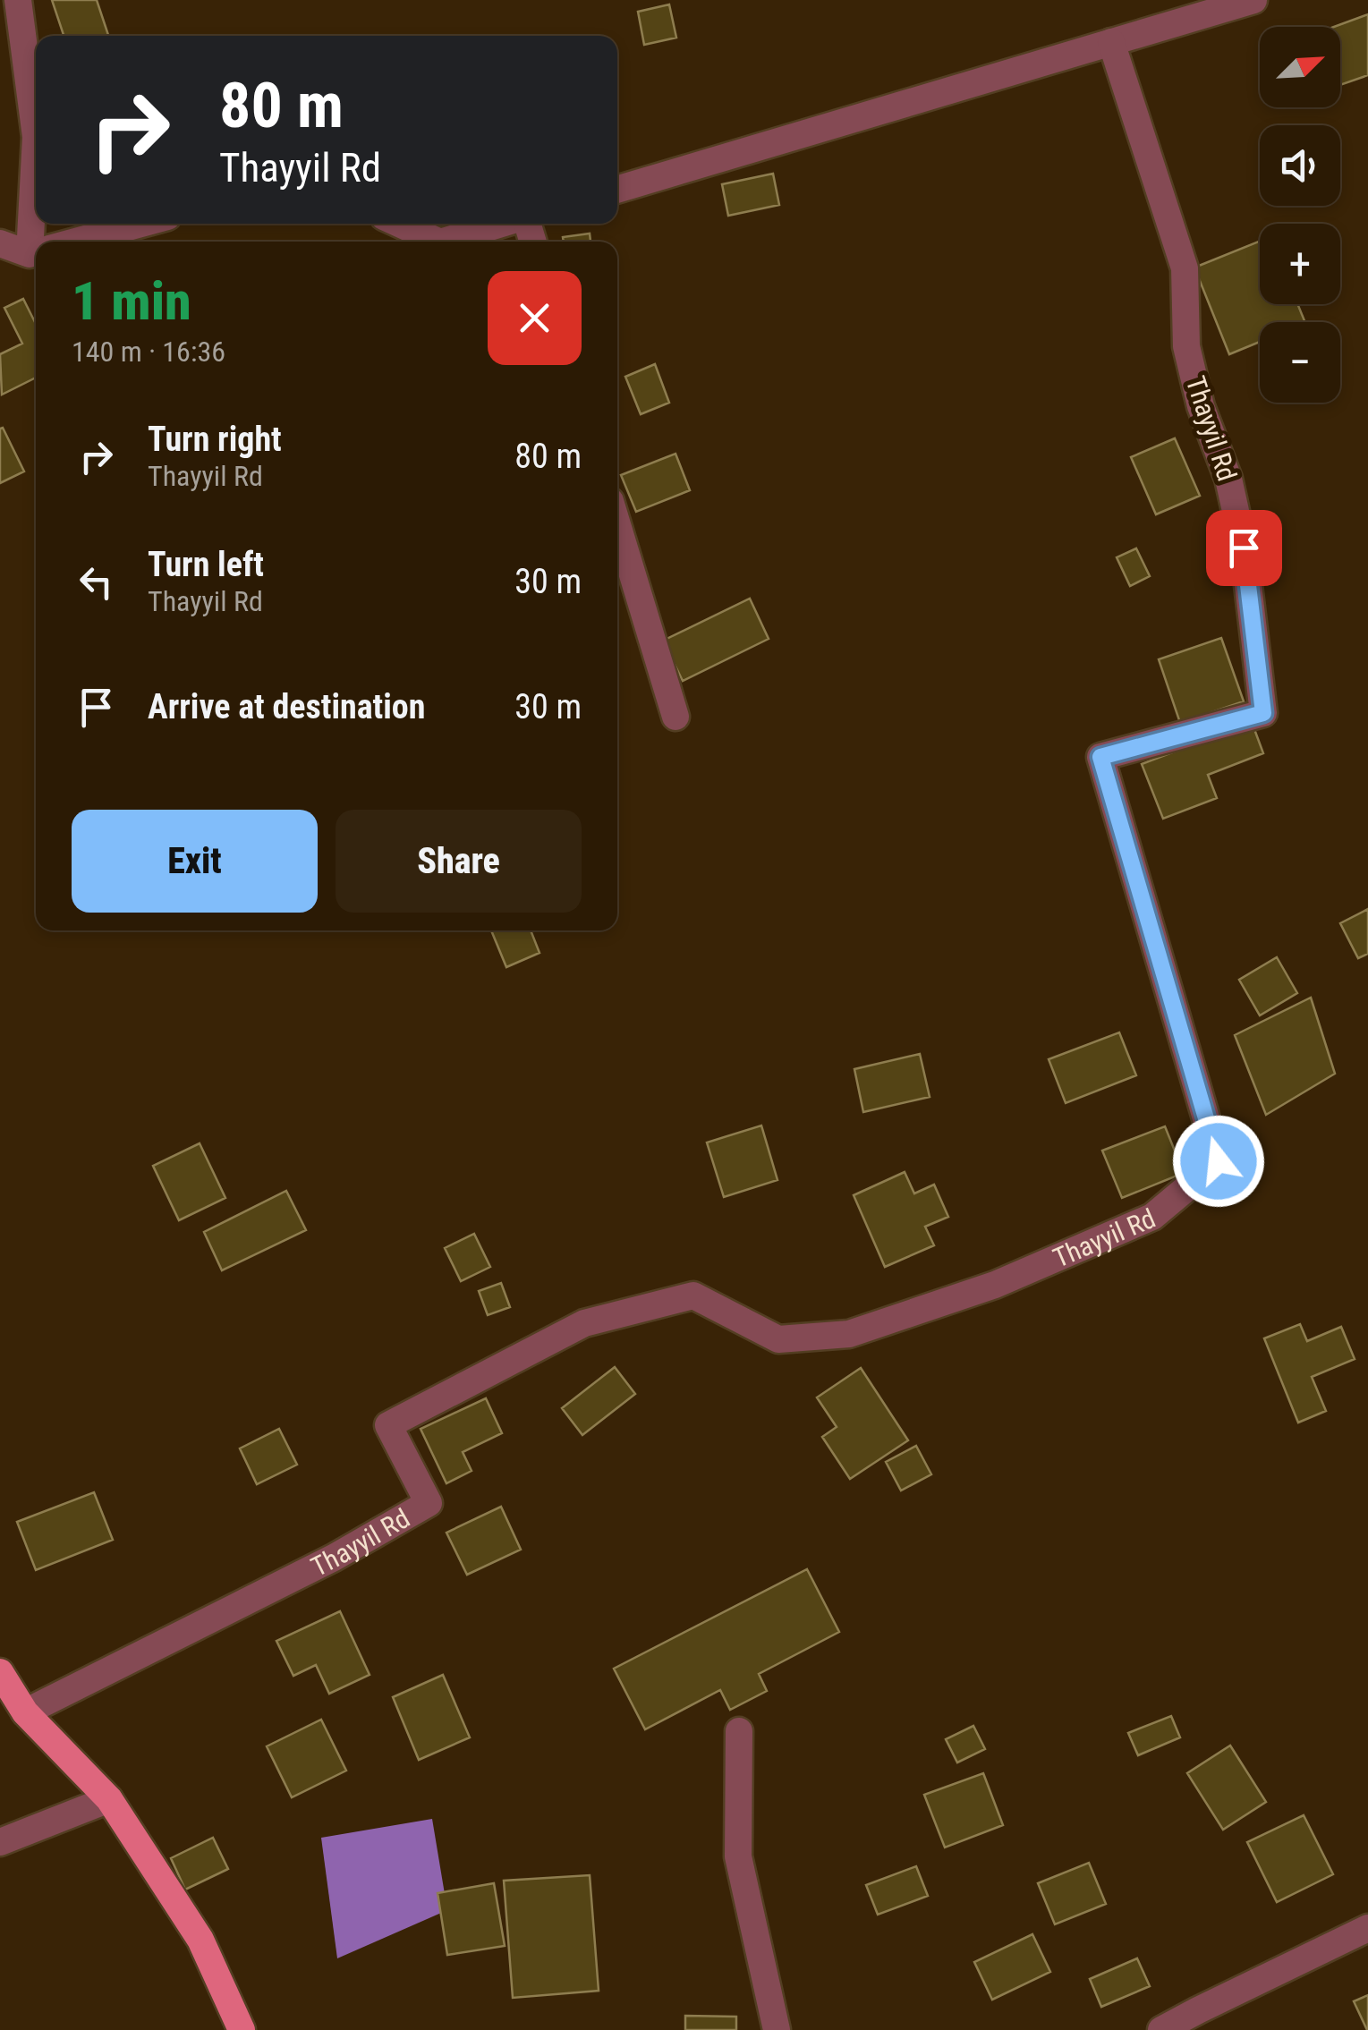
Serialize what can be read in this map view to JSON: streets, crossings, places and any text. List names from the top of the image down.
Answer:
{
  "streets": {
    "street": ["Thayyil Rd"]
  },
  "north": "top right",
  "page": {
    "map_buttons": ["+", "−"],
    "turn": ["80 m", "Thayyil Rd"],
    "heading": ["1 min", "140 m · 16:36"],
    "list": [
      {
        "name": "Turn right",
        "note": "Thayyil Rd",
        "value": "80 m"
      },
      {
        "name": "Turn left",
        "note": "Thayyil Rd",
        "value": "30 m"
      },
      {
        "name": "Arrive at destination",
        "value": "30 m"
      }
    ],
    "buttons": ["Exit", "Share"]
  }
}
